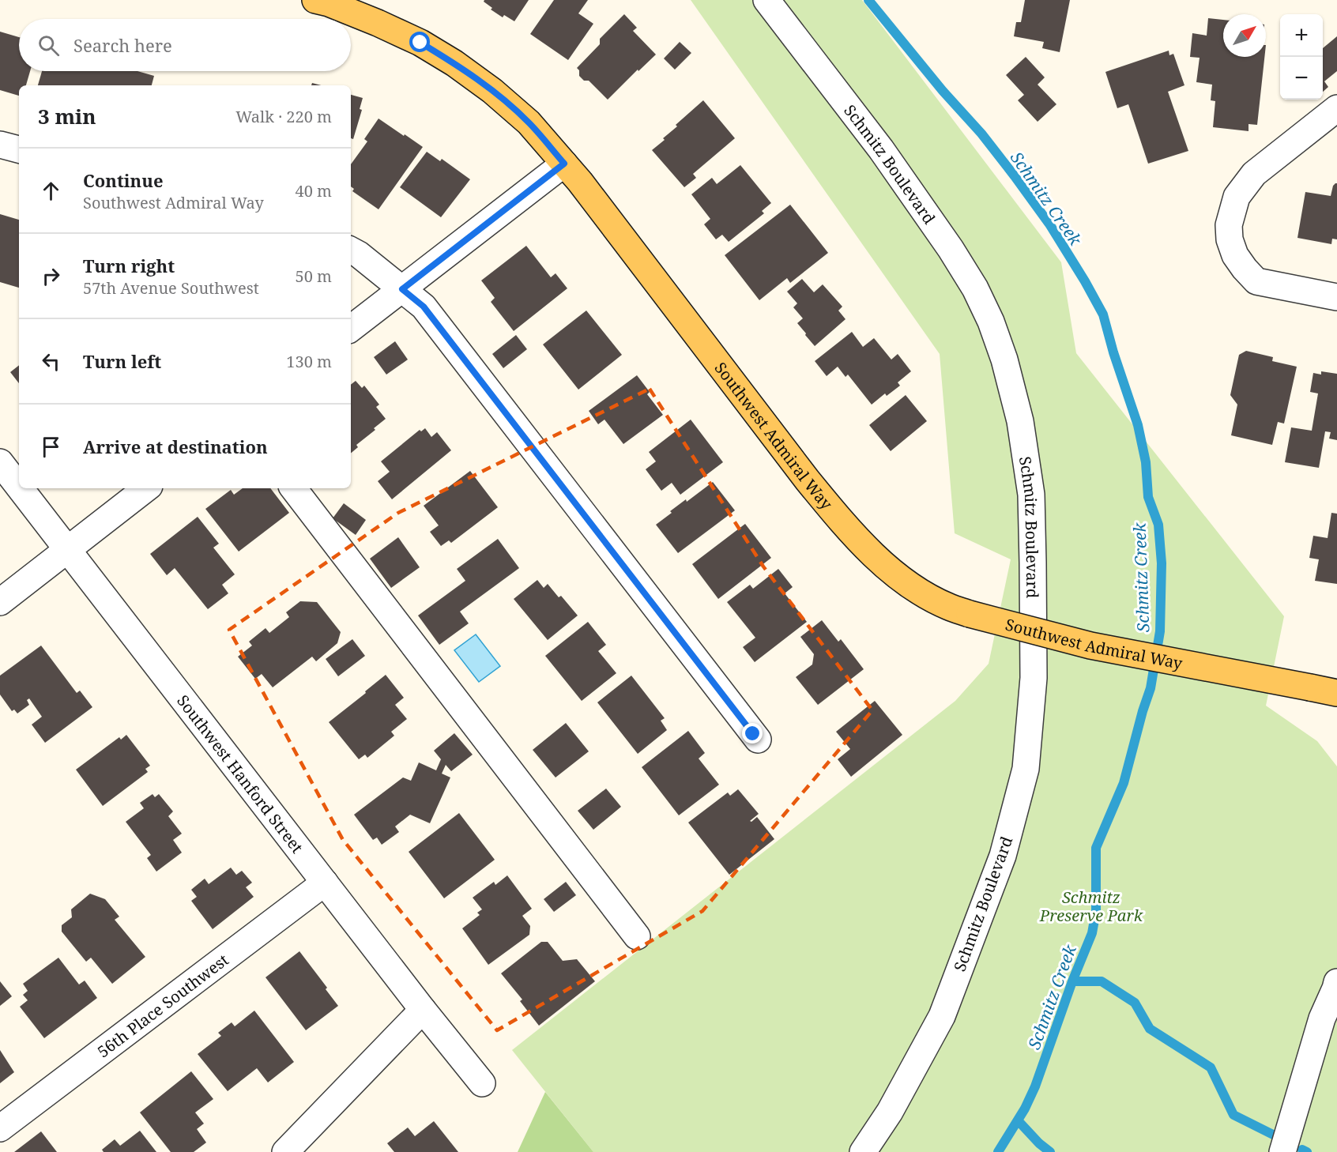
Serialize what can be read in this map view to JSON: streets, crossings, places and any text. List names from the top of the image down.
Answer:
{
  "streets": {
    "main road": ["Southwest Admiral Way"],
    "street": ["Schmitz Boulevard", "Southwest Hanford Street", "56th Place Southwest"]
  },
  "crossings": [
    ["Southwest Hanford Street", "56th Place Southwest"]
  ],
  "water": ["Schmitz Creek"],
  "parks": ["Schmitz Preserve Park"],
  "north": "top right",
  "page": {
    "map_buttons": ["+", "−"],
    "search": "Search here",
    "heading": ["3 min", "Walk · 220 m"],
    "list": [
      ["Continue", "Southwest Admiral Way", "40 m"],
      ["Turn right", "57th Avenue Southwest", "50 m"],
      ["Turn left", "130 m"],
      "Arrive at destination"
    ]
  }
}
